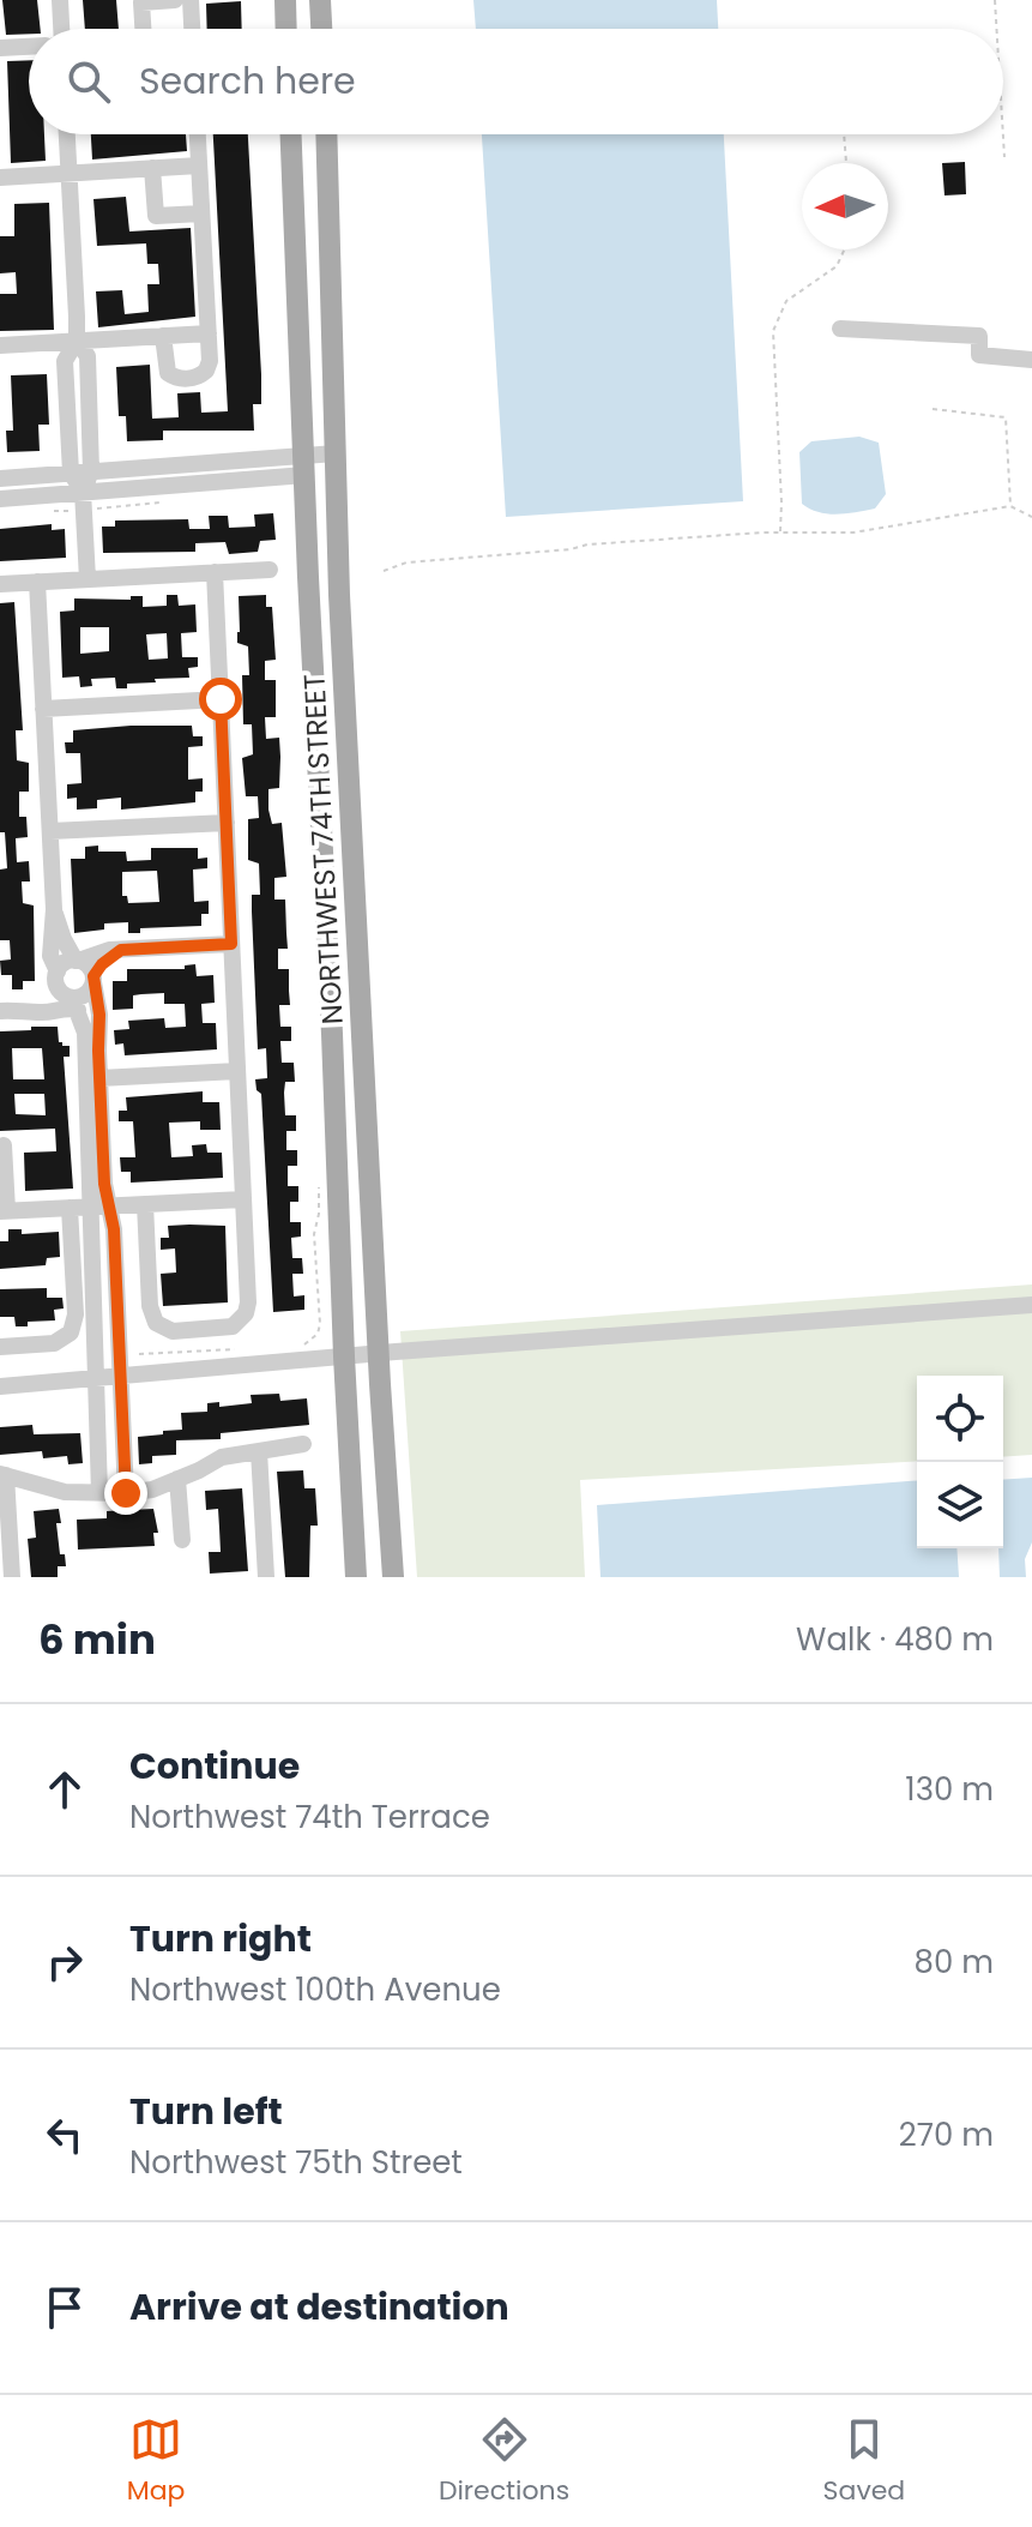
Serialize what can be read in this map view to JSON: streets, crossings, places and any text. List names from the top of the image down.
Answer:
{
  "streets": {
    "main road": ["NORTHWEST 74TH STREET"]
  },
  "north": "left",
  "page": {
    "search": "Search here",
    "heading": ["6 min", "Walk · 480 m"],
    "list": [
      ["Continue", "Northwest 74th Terrace", "130 m"],
      ["Turn right", "Northwest 100th Avenue", "80 m"],
      ["Turn left", "Northwest 75th Street", "270 m"],
      "Arrive at destination"
    ],
    "nav": ["Map", "Directions", "Saved"]
  }
}
